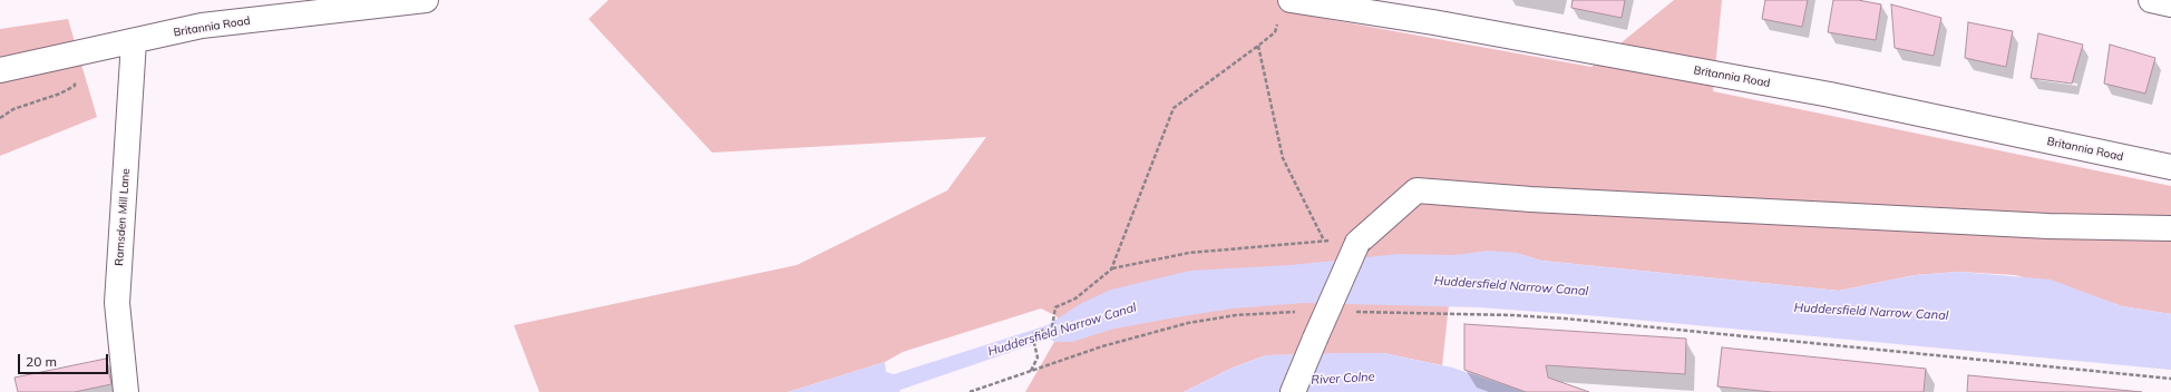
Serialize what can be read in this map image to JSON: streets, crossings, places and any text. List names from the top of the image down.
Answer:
{
  "streets": {
    "street": ["Britannia Road", "Ramsden Mill Lane"]
  },
  "crossings": [
    ["Britannia Road", "Ramsden Mill Lane"]
  ],
  "water": ["Huddersfield Narrow Canal", "River Colne"],
  "scale_bar": "20 m"
}
